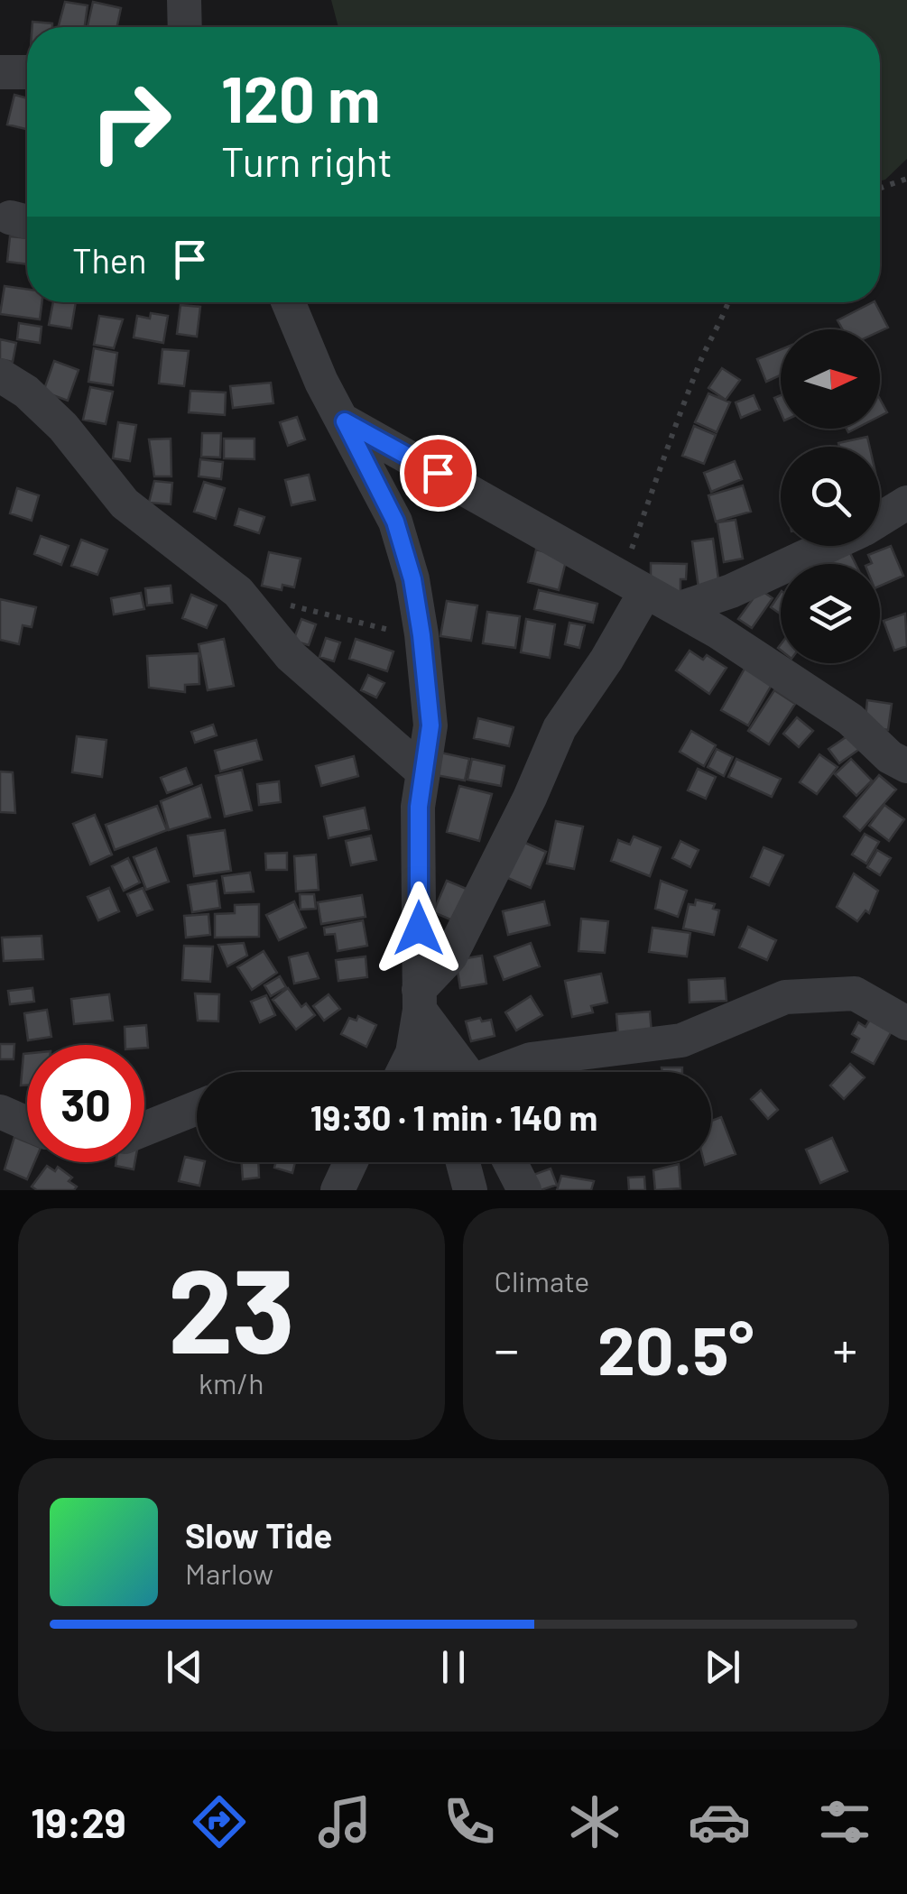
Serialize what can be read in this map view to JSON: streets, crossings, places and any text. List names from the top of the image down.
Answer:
{
  "north": "right",
  "page": {
    "turn": ["120 m", "Turn right"],
    "then": "Then",
    "limit": "30",
    "trip": "19:30 · 1 min · 140 m",
    "tile": [
      ["23", "km/h"],
      "Climate"
    ],
    "heat": ["−", "20.5°", "+"],
    "song": ["Slow Tide", "Marlow"],
    "tabs": "19:29"
  }
}
